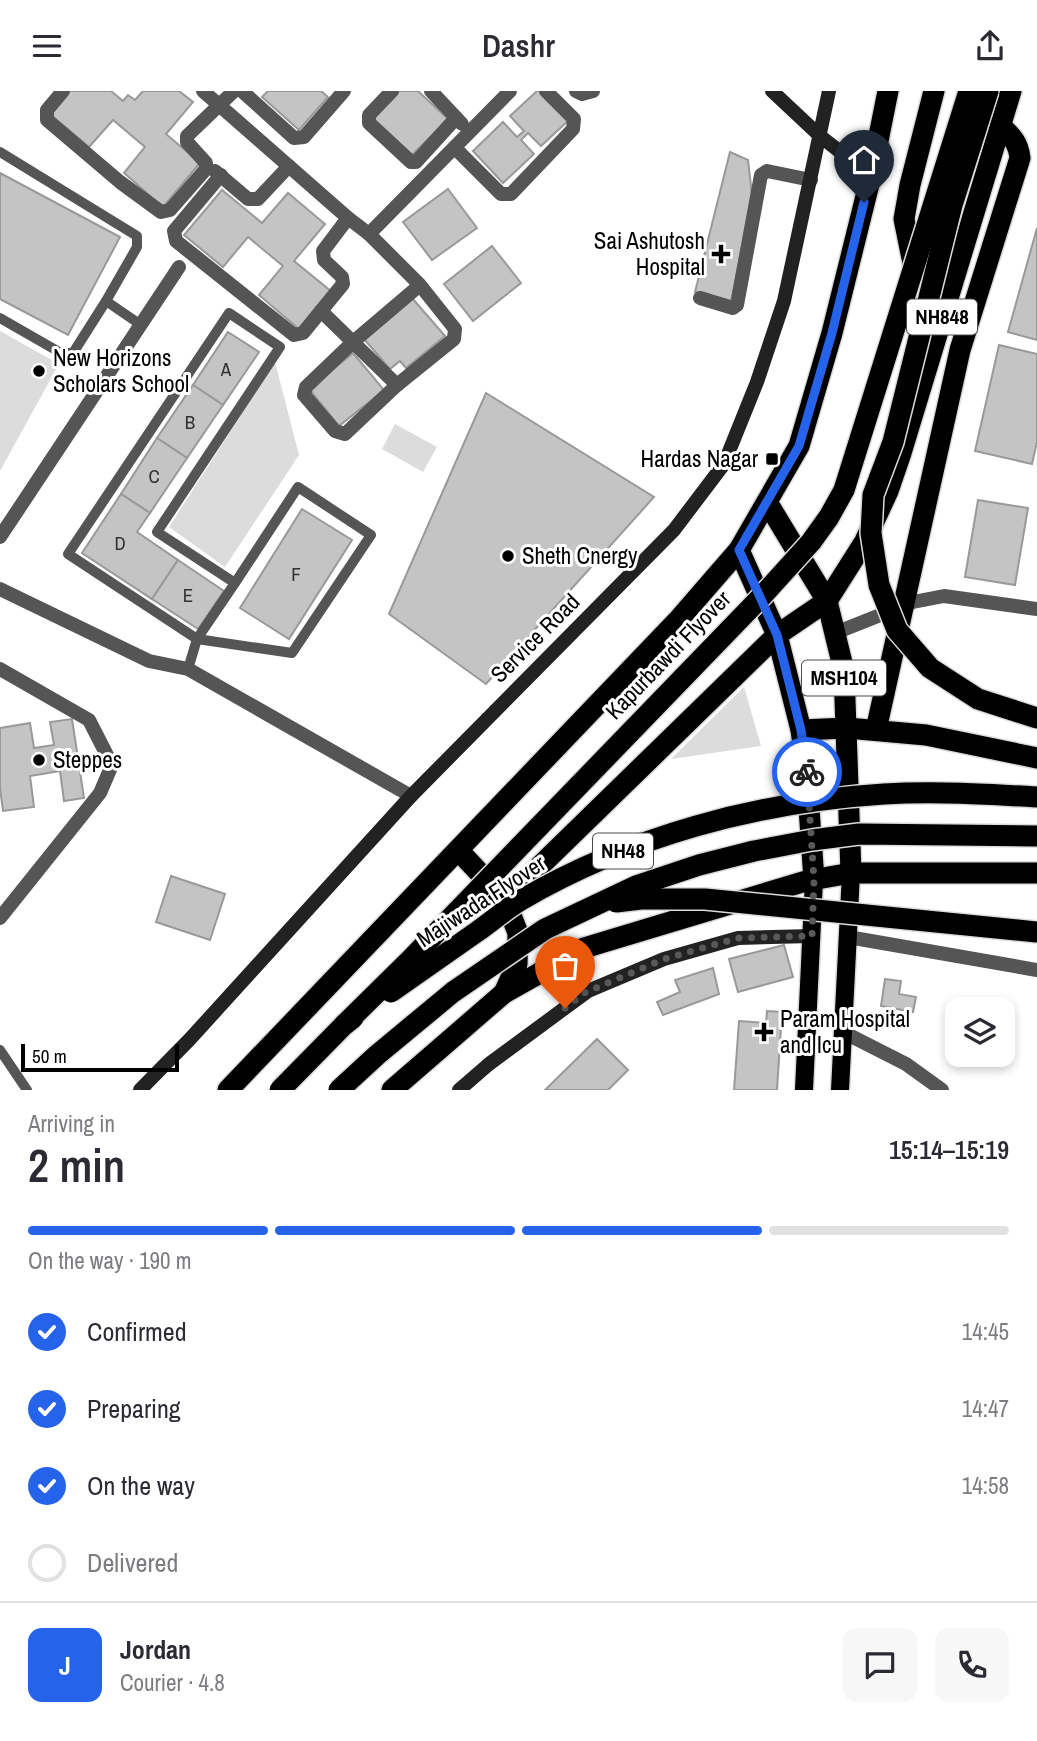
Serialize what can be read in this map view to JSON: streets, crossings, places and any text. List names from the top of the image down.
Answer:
{
  "streets": {
    "highway": [
      "NH848",
      "Kapurbawdi Flyover",
      "MSH104",
      "NH48",
      "Majiwada Flyover"
    ],
    "street": ["Service Road"]
  },
  "crossings": [
    ["NH848", "MSH104"],
    ["Kapurbawdi Flyover", "Majiwada Flyover"]
  ],
  "places": {
    "health": ["Sai Ashutosh Hospital", "Param Hospital and Icu"],
    "other": ["New Horizons Scholars School", "Sheth Cnergy", "Steppes"],
    "transit": ["Hardas Nagar"]
  },
  "house_numbers": [
    "A",
    "B",
    "C",
    "D",
    "F",
    "E"
  ],
  "scale_bar": "50 m",
  "page": {
    "header": "Dashr",
    "scale": "50 m",
    "heading": ["2 min", "Arriving in", "15:14–15:19"],
    "panel": ["Jordan", "Courier · 4.8"],
    "bar": "On the way · 190 m",
    "list": [
      ["Confirmed", "14:45"],
      ["Preparing", "14:47"],
      ["On the way", "14:58"],
      "Delivered"
    ],
    "round": "J"
  }
}
